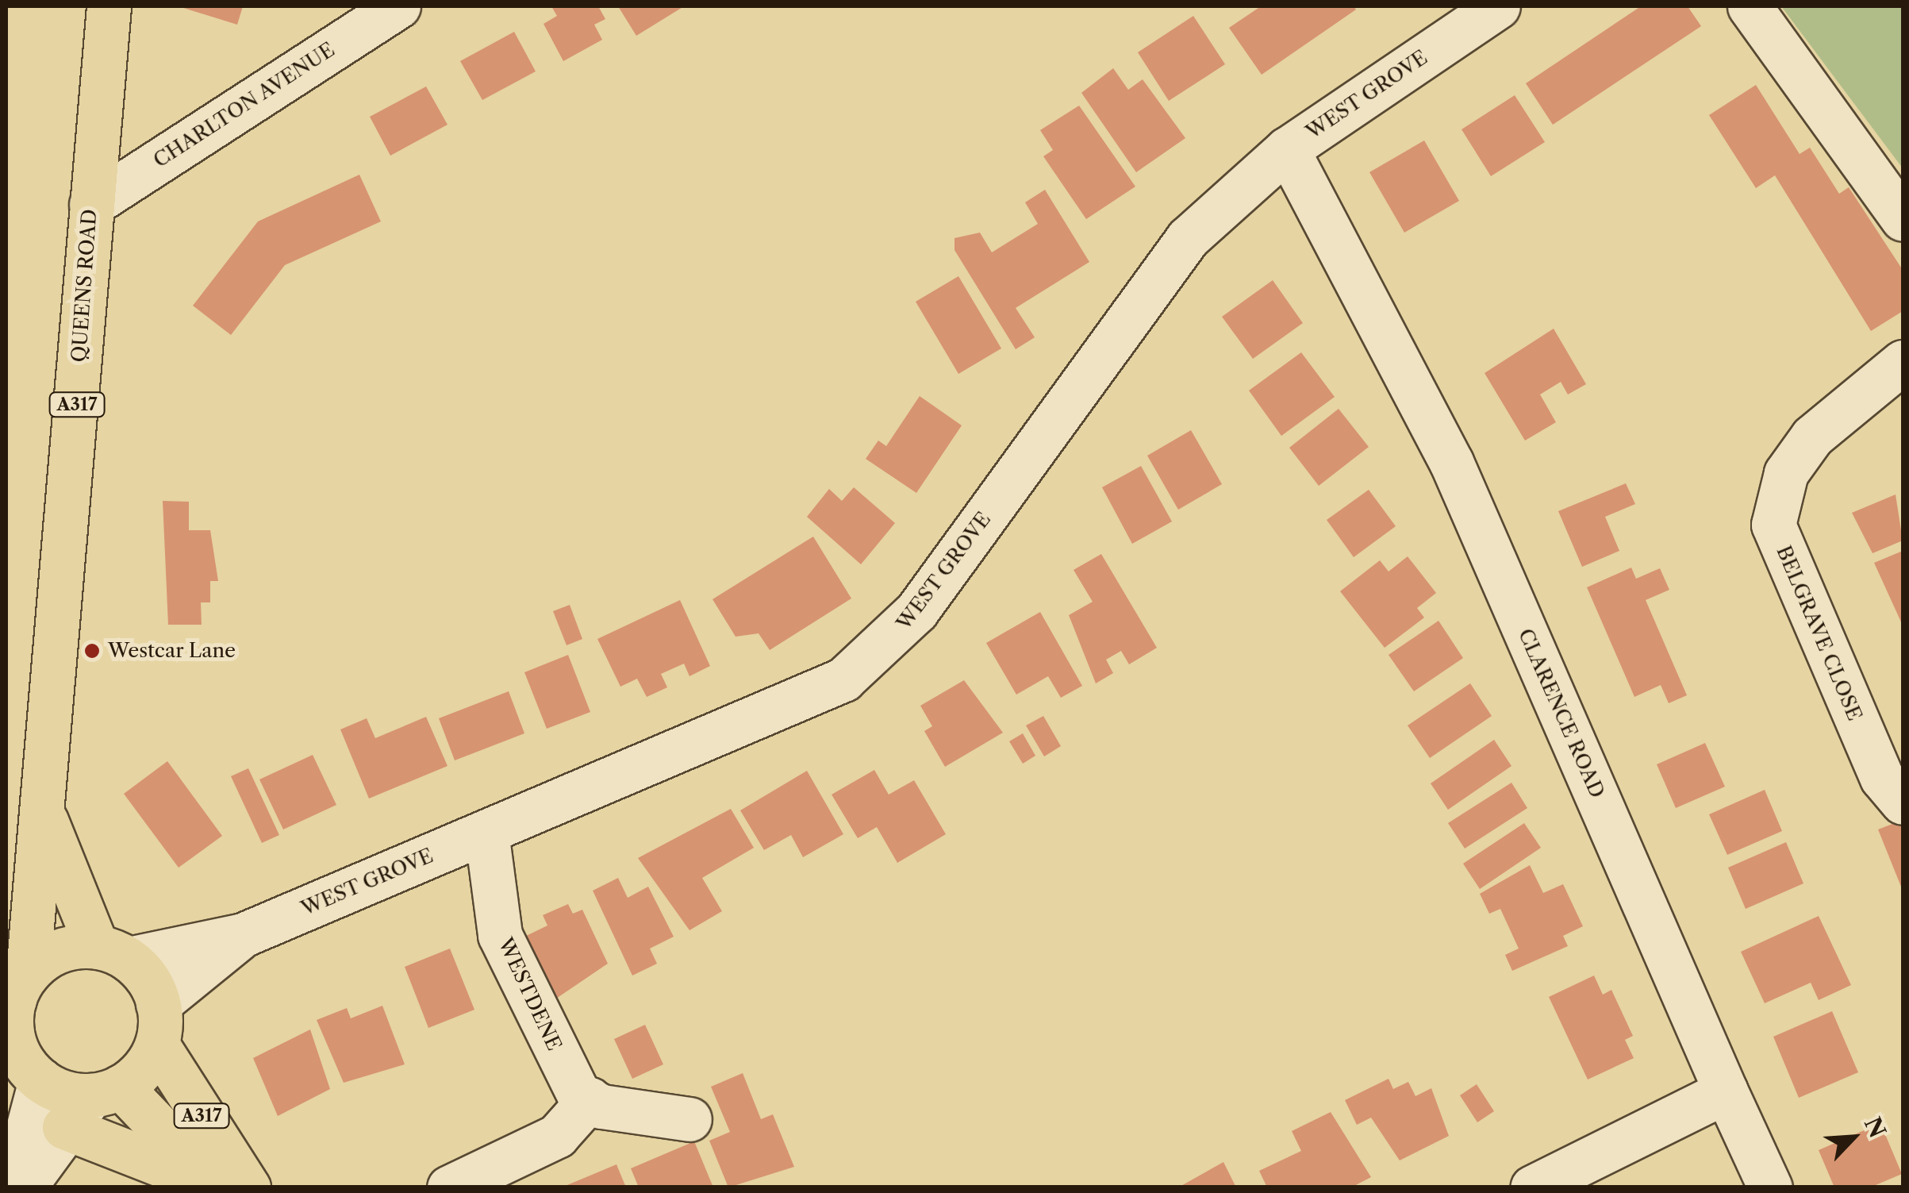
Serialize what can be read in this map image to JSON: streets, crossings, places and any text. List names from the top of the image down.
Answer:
{
  "streets": {
    "main road": ["QUEENS ROAD", "A317"],
    "street": [
      "WEST GROVE",
      "CHARLTON AVENUE",
      "BELGRAVE CLOSE",
      "CLARENCE ROAD",
      "WESTDENE"
    ]
  },
  "crossings": [
    ["WEST GROVE", "QUEENS ROAD"],
    ["WEST GROVE", "A317"],
    ["WEST GROVE", "CLARENCE ROAD"],
    ["WEST GROVE", "WESTDENE"],
    ["CHARLTON AVENUE", "QUEENS ROAD"],
    ["QUEENS ROAD", "A317"]
  ],
  "places": ["Westcar Lane"],
  "north": "top right"
}
